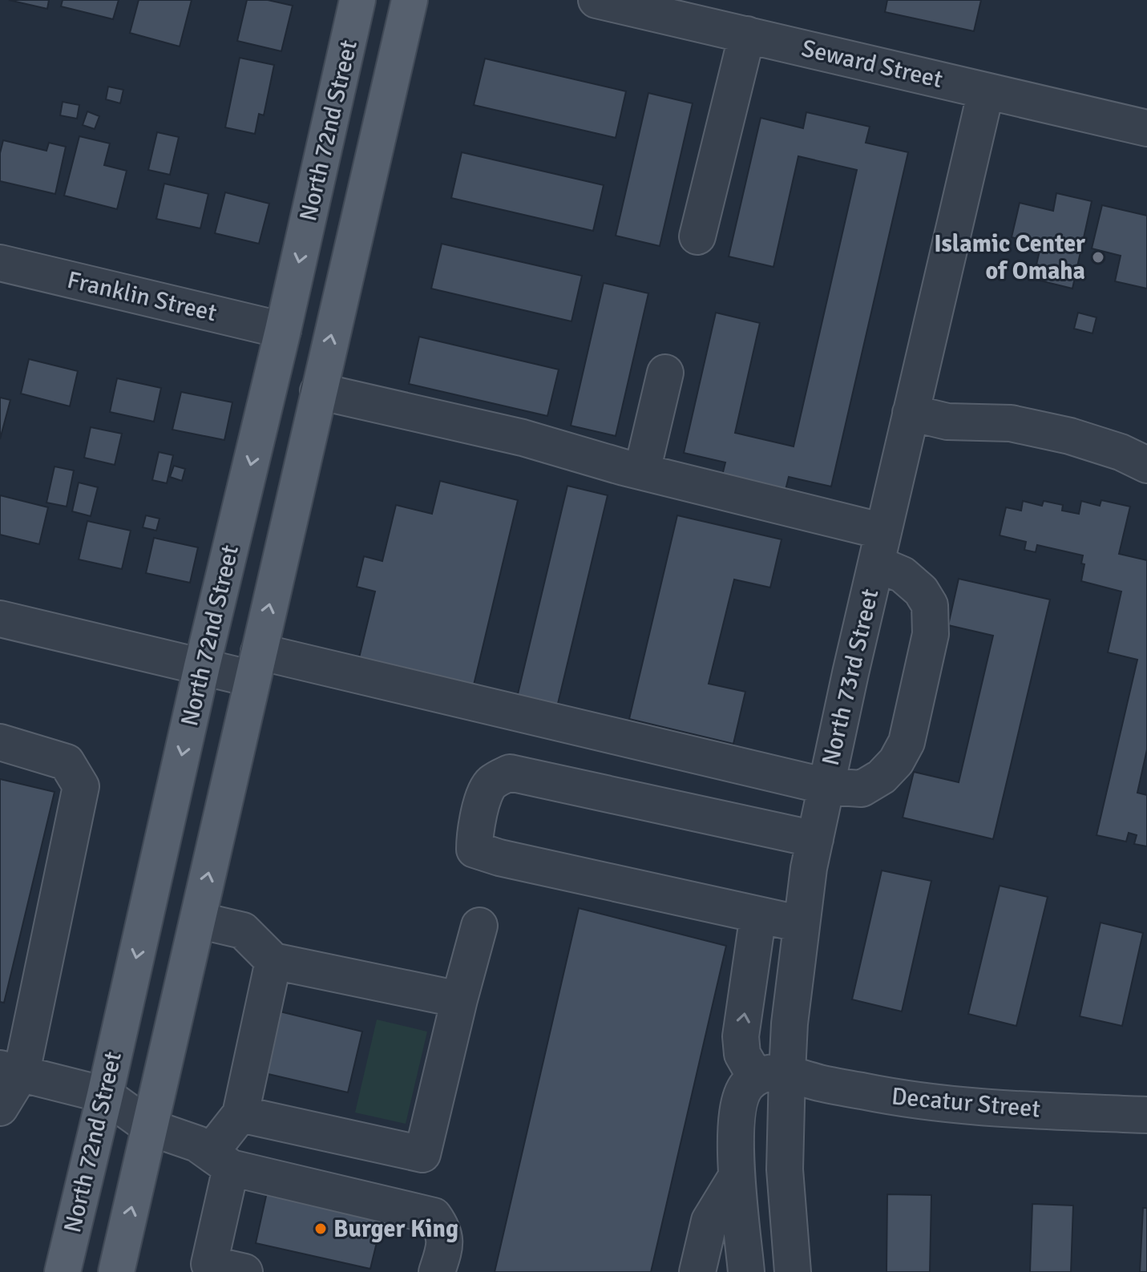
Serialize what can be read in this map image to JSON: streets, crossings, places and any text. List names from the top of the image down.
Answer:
{
  "streets": {
    "main road": ["North 72nd Street"],
    "street": [
      "Seward Street",
      "Franklin Street",
      "North 73rd Street",
      "Decatur Street"
    ]
  },
  "crossings": [
    ["Seward Street", "North 73rd Street"],
    ["North 72nd Street", "Franklin Street"],
    ["North 73rd Street", "Decatur Street"]
  ],
  "places": ["Islamic Center of Omaha", "Burger King"]
}
